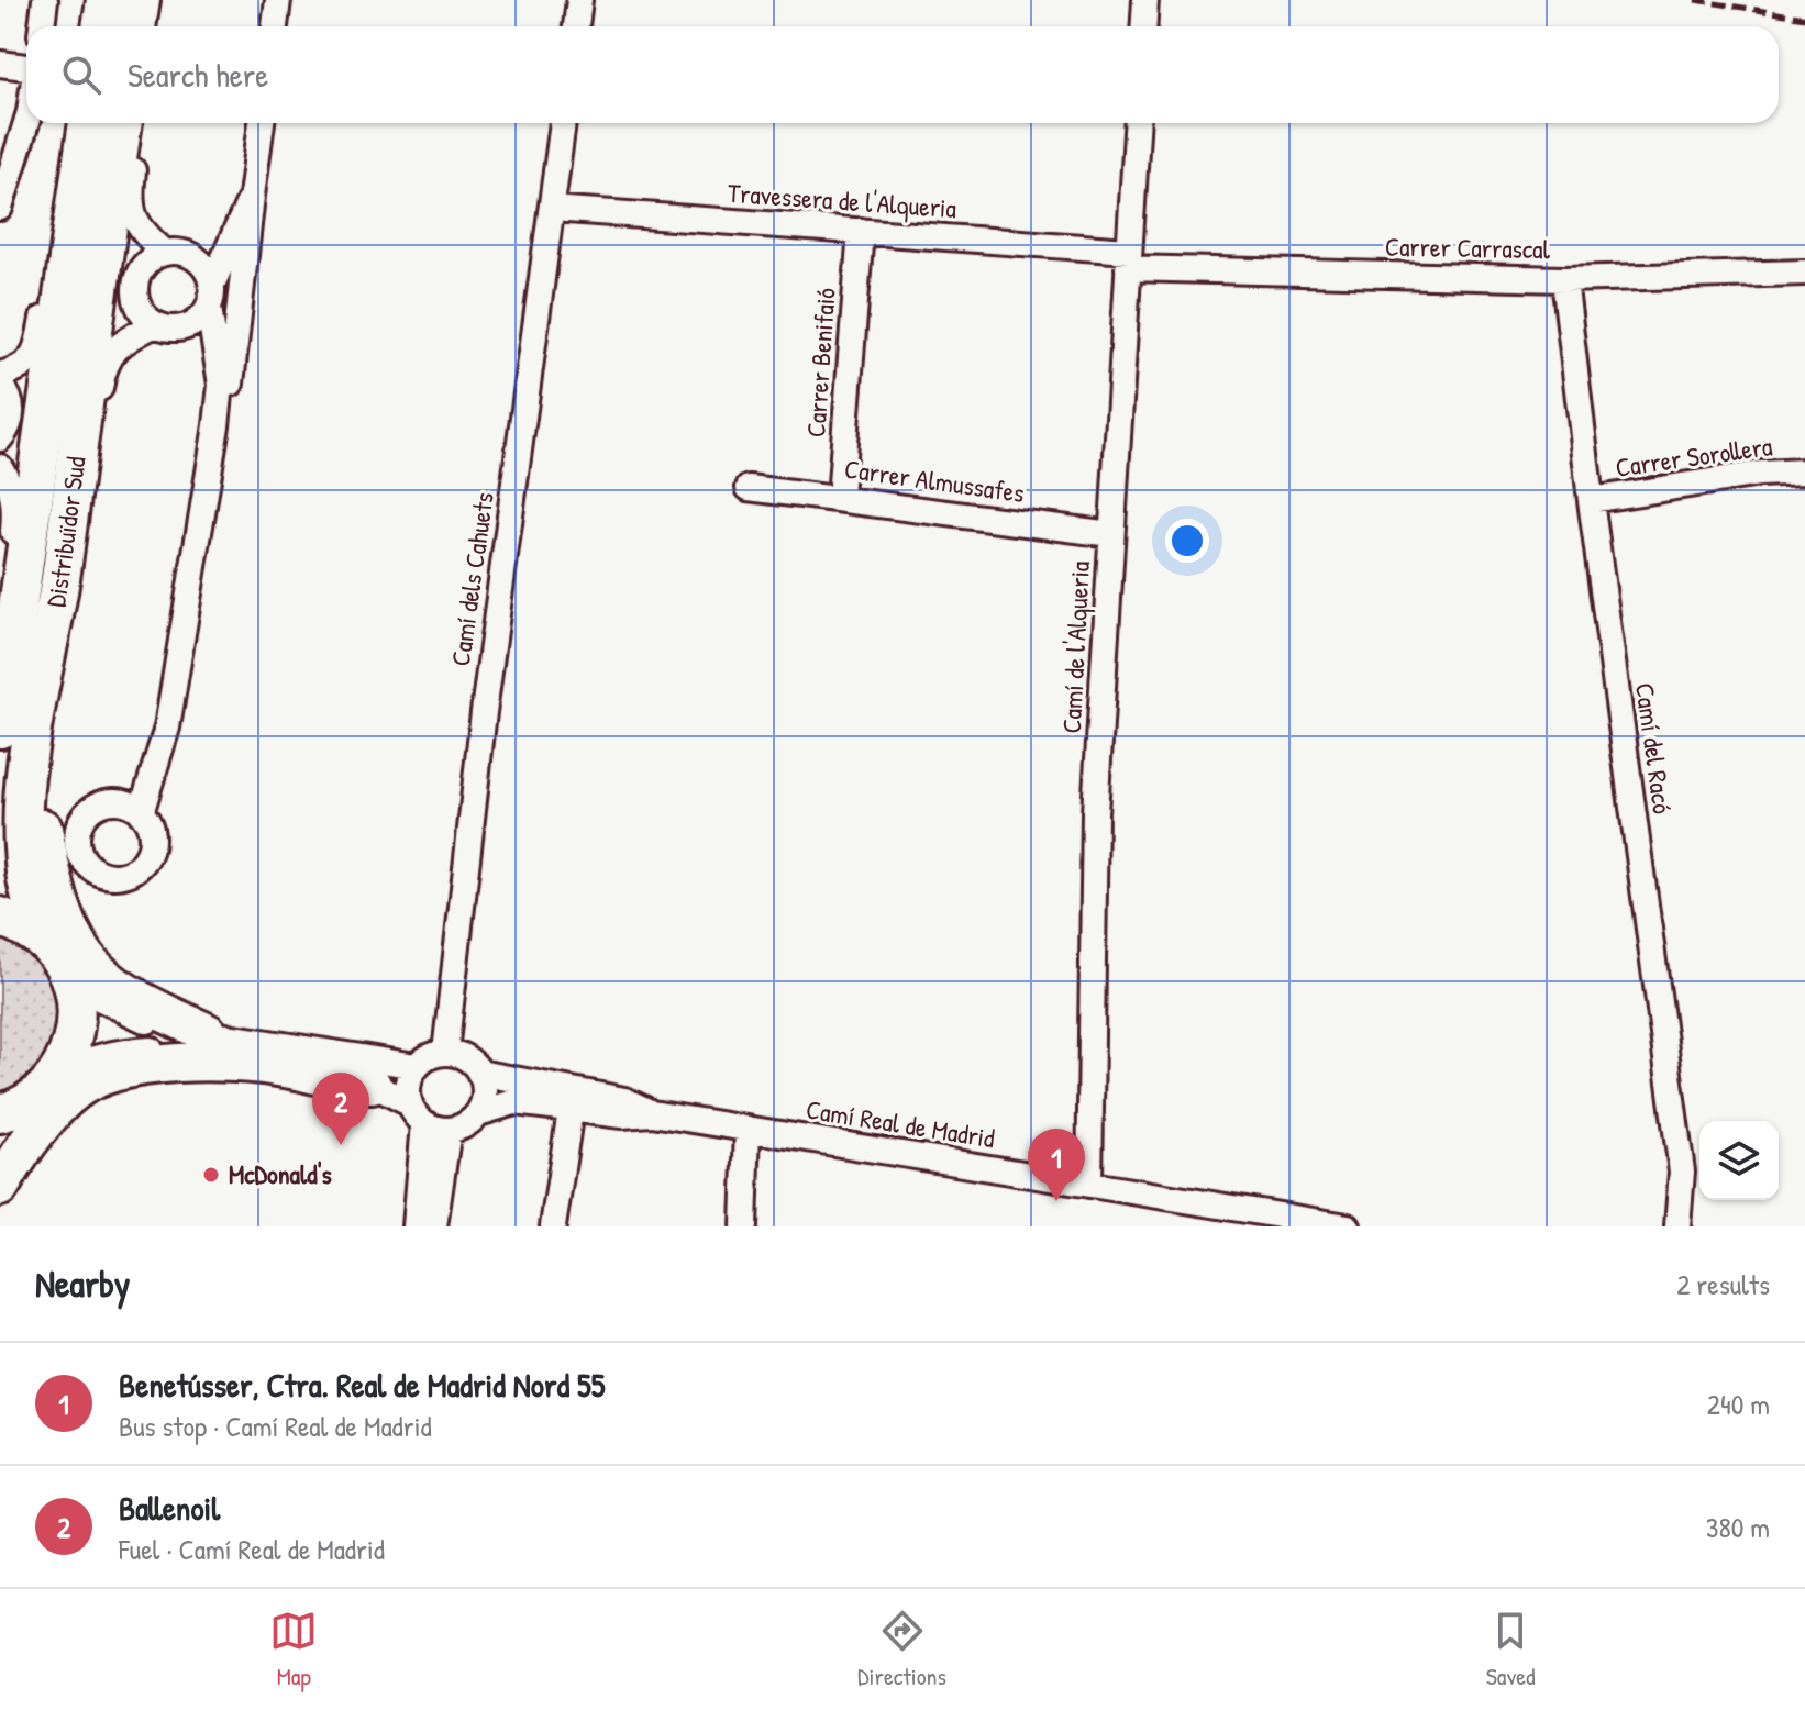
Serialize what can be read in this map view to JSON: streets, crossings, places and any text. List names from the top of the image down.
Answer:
{
  "streets": {
    "highway": ["Distribuïdor Sud"],
    "street": [
      "Travessera de l'Alqueria",
      "Carrer Carrascal",
      "Carrer Benifaió",
      "Carrer Sorollera",
      "Carrer Almussafes",
      "Camí dels Cahuets",
      "Camí de l'Alqueria",
      "Camí del Racó",
      "Camí Real de Madrid"
    ]
  },
  "crossings": [
    ["Travessera de l'Alqueria", "Carrer Carrascal"],
    ["Travessera de l'Alqueria", "Carrer Benifaió"],
    ["Travessera de l'Alqueria", "Camí dels Cahuets"],
    ["Travessera de l'Alqueria", "Camí de l'Alqueria"],
    ["Carrer Carrascal", "Camí de l'Alqueria"],
    ["Carrer Carrascal", "Camí del Racó"],
    ["Carrer Benifaió", "Carrer Almussafes"],
    ["Carrer Sorollera", "Camí del Racó"],
    ["Carrer Almussafes", "Camí de l'Alqueria"],
    ["Camí dels Cahuets", "Camí Real de Madrid"],
    ["Camí de l'Alqueria", "Camí Real de Madrid"]
  ],
  "places": ["McDonald's"],
  "page": {
    "search": "Search here",
    "pins": ["2", "1"],
    "heading": ["Nearby", "2 results"],
    "list": [
      {
        "mark": "1",
        "name": "Benetússer, Ctra. Real de Madrid Nord 55",
        "note": "Bus stop · Camí Real de Madrid",
        "value": "240 m"
      },
      {
        "mark": "2",
        "name": "Ballenoil",
        "note": "Fuel · Camí Real de Madrid",
        "value": "380 m"
      }
    ],
    "nav": ["Map", "Directions", "Saved"]
  }
}
